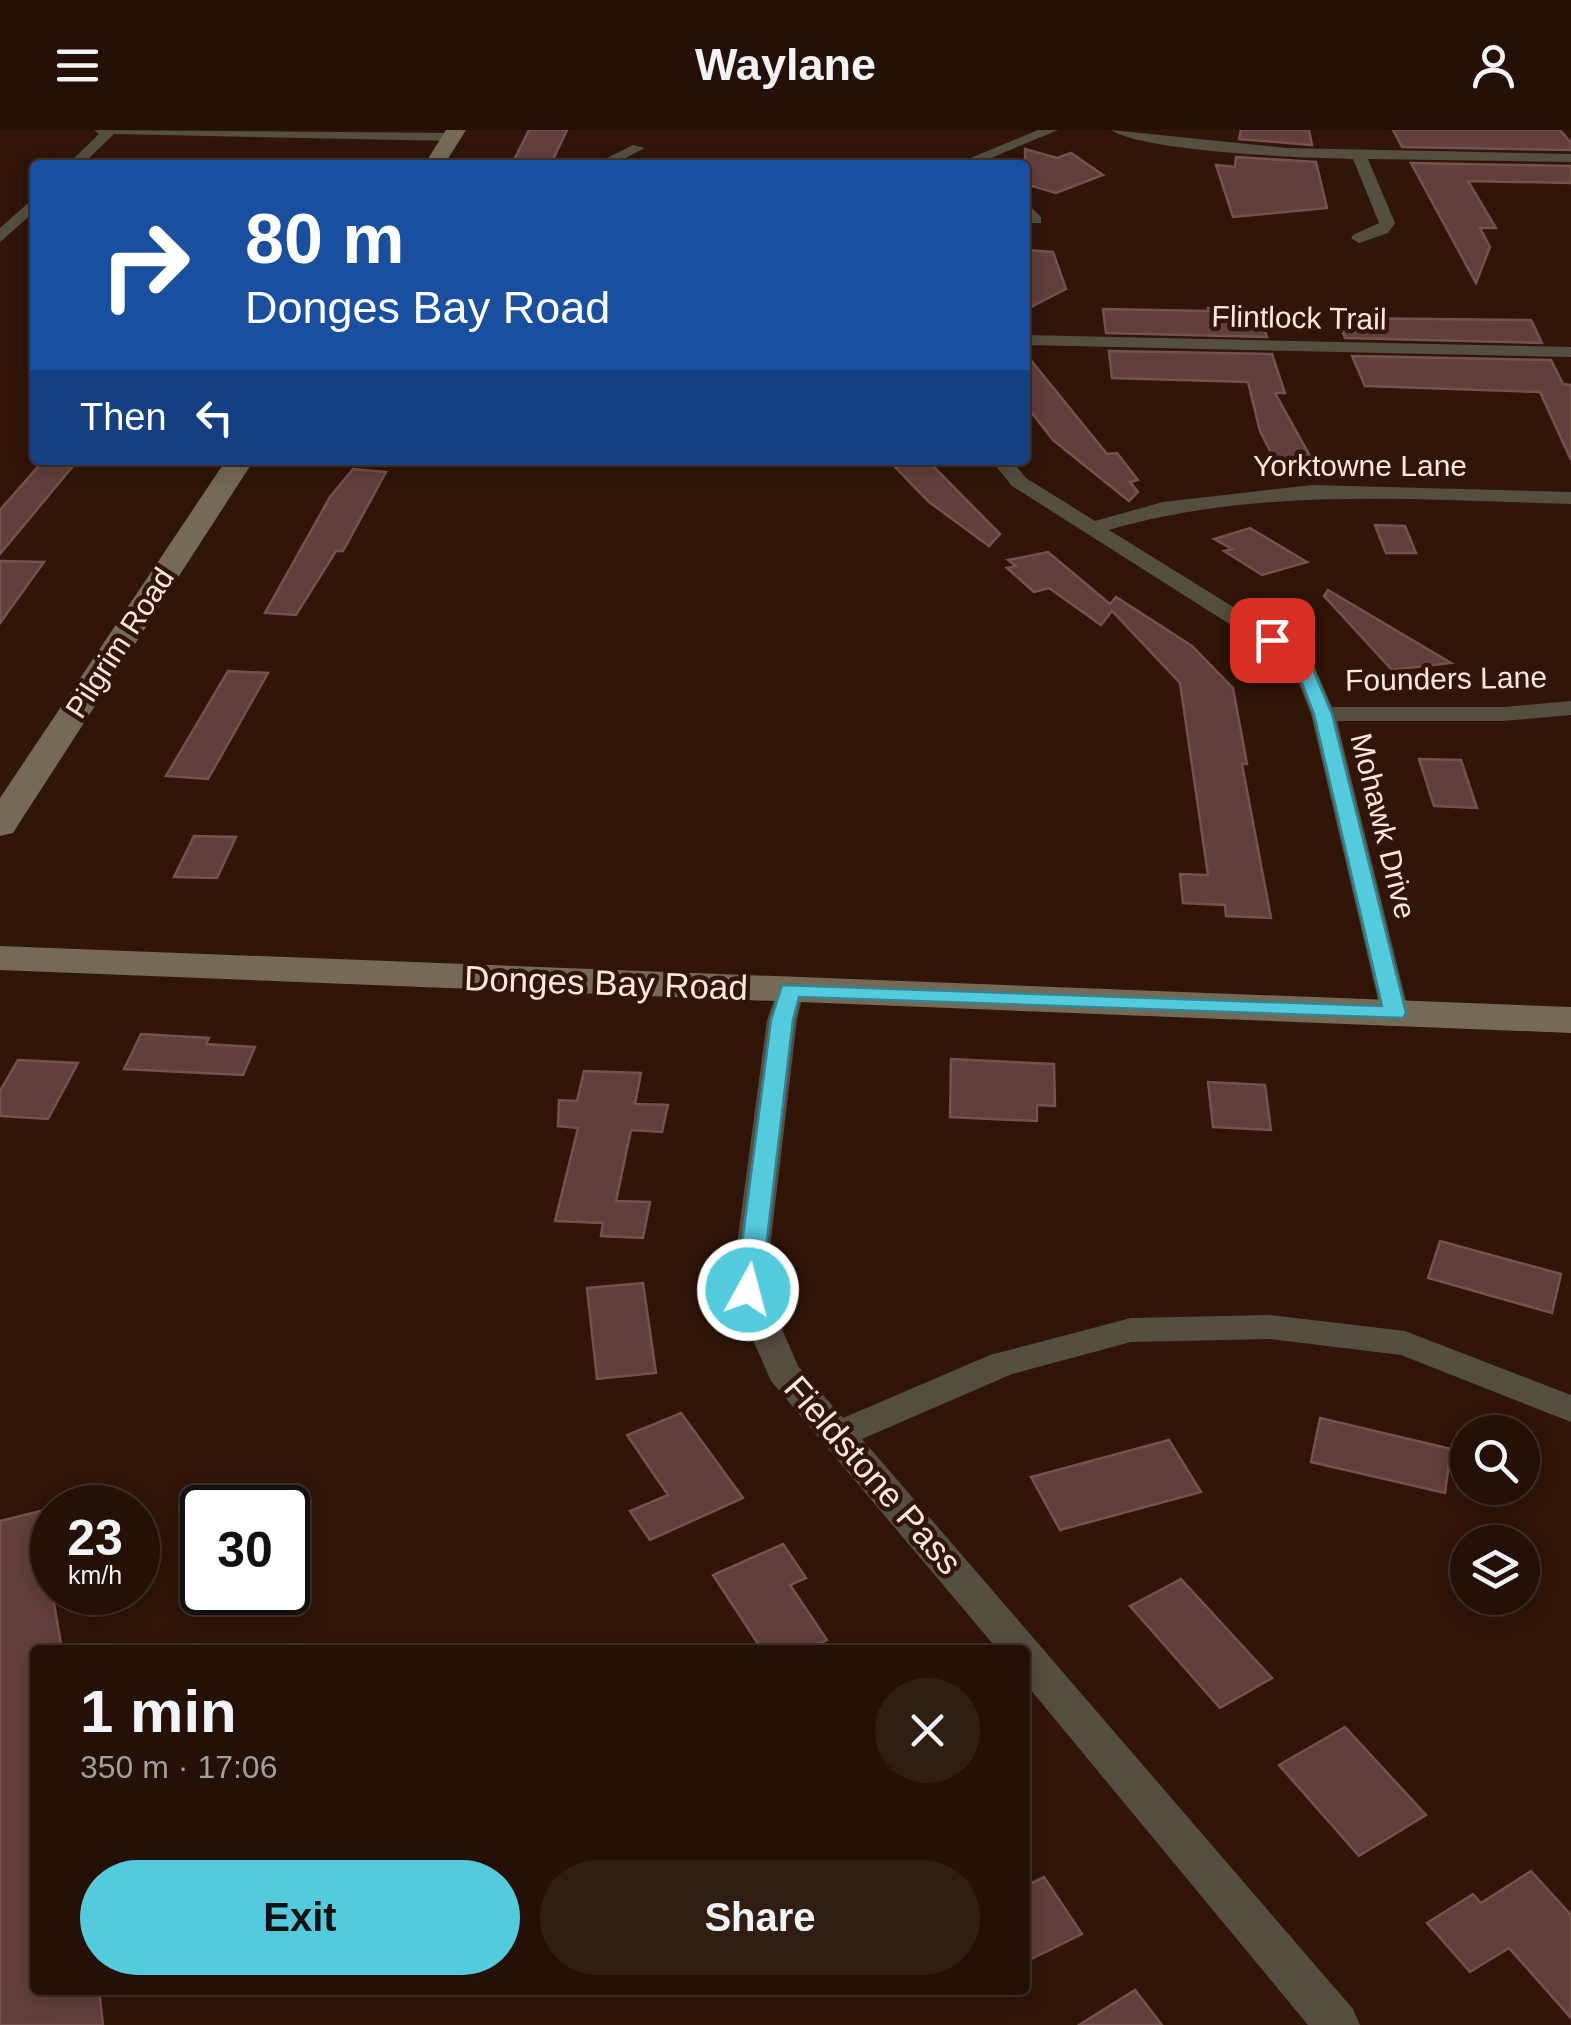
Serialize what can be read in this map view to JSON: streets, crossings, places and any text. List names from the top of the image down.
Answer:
{
  "streets": {
    "street": [
      "Flintlock Trail",
      "Yorktowne Lane",
      "Pilgrim Road",
      "Founders Lane",
      "Mohawk Drive",
      "Donges Bay Road",
      "Fieldstone Pass"
    ]
  },
  "crossings": [
    ["Yorktowne Lane", "Mohawk Drive"],
    ["Founders Lane", "Mohawk Drive"],
    ["Mohawk Drive", "Donges Bay Road"],
    ["Donges Bay Road", "Fieldstone Pass"]
  ],
  "page": {
    "header": "Waylane",
    "turn": ["80 m", "Donges Bay Road"],
    "then": "Then",
    "speed": "23 km/h",
    "limit": "30",
    "heading": ["1 min", "350 m · 17:06"],
    "buttons": ["Exit", "Share"]
  }
}
